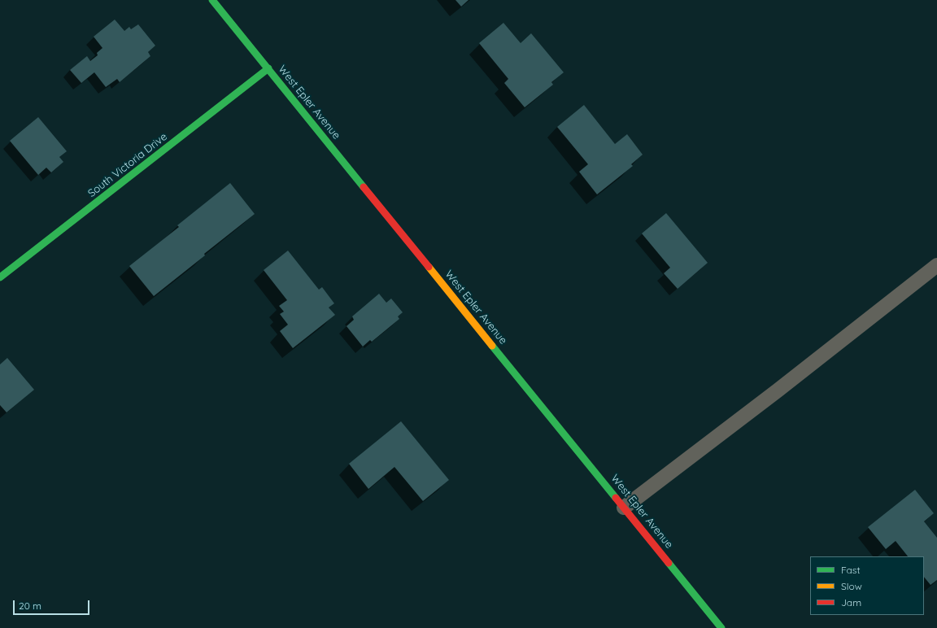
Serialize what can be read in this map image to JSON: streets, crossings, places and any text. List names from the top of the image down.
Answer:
{
  "streets": {
    "street": ["West Epler Avenue", "South Victoria Drive"]
  },
  "crossings": [
    ["West Epler Avenue", "South Victoria Drive"]
  ],
  "legend": ["Fast", "Slow", "Jam"],
  "scale_bar": "20 m"
}
